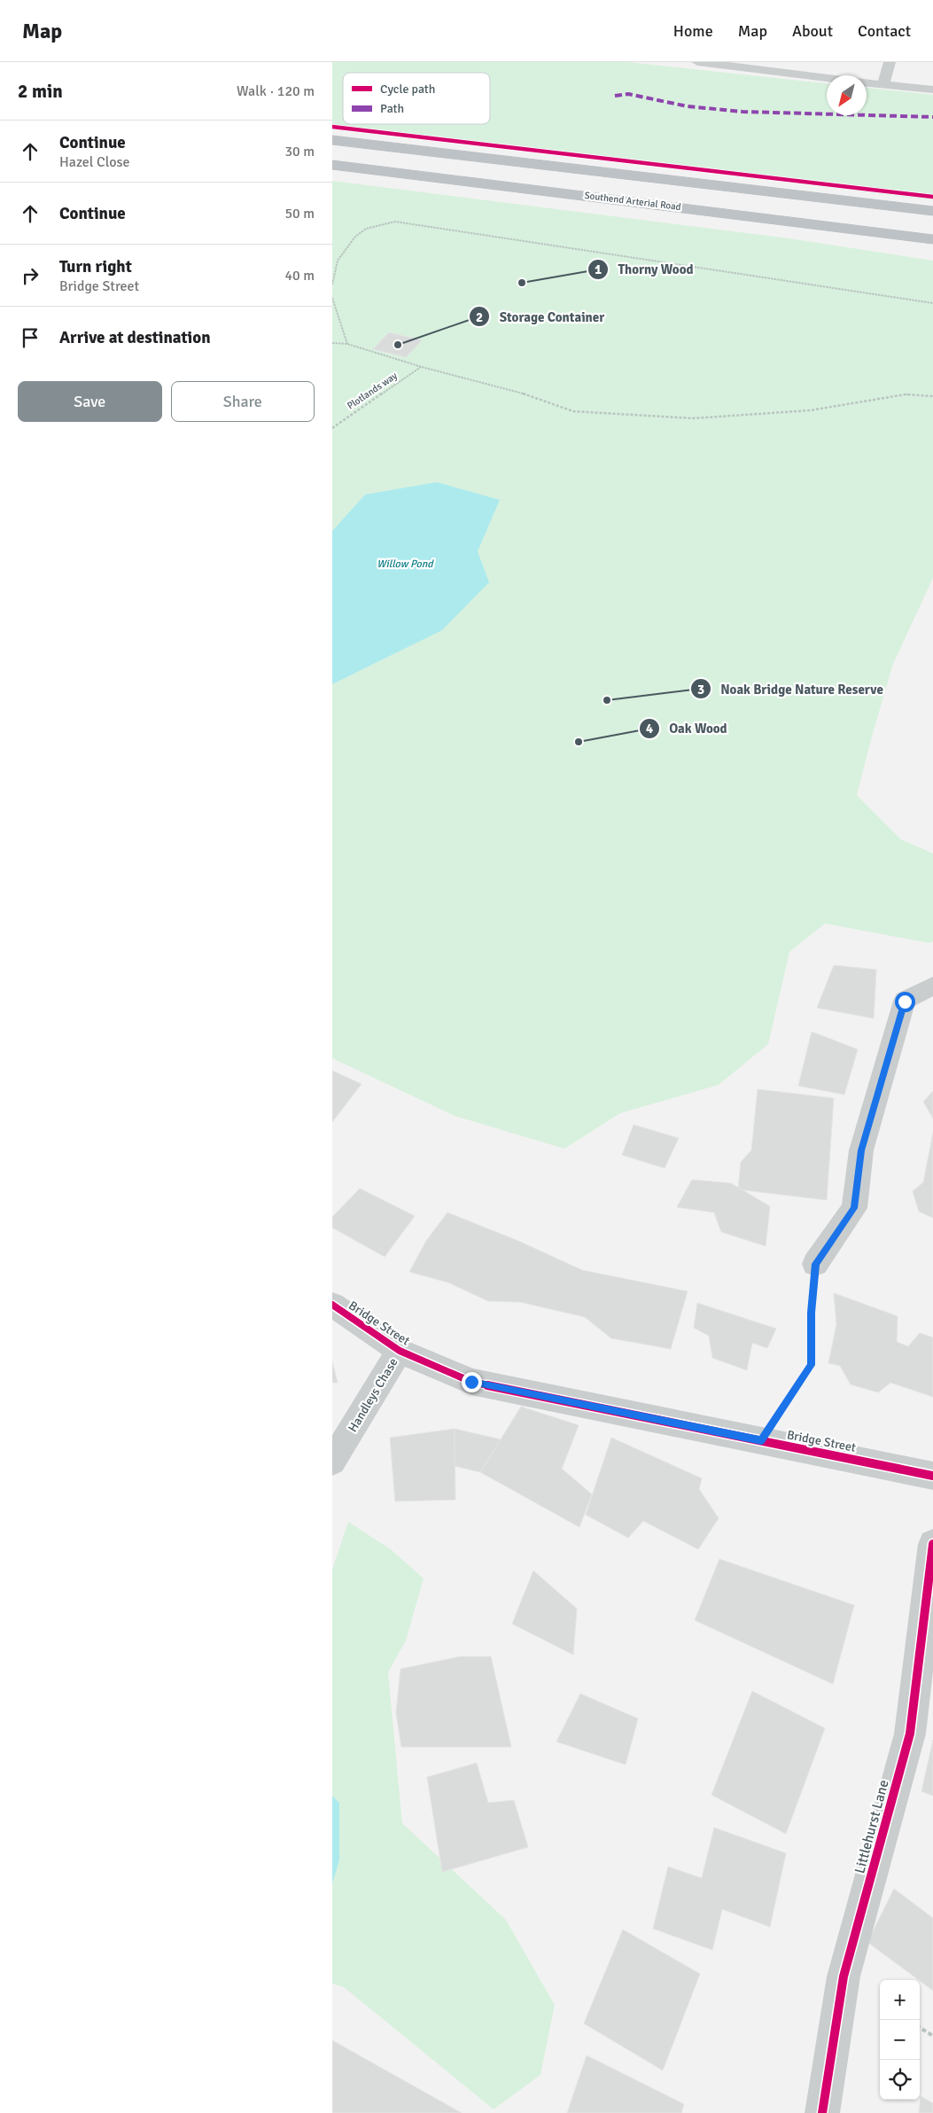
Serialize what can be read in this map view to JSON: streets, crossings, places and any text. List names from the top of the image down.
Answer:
{
  "streets": {
    "highway": ["Southend Arterial Road"],
    "street": ["Bridge Street", "Handleys Chase", "Littlehurst Lane"],
    "path": ["Plotlands way"]
  },
  "crossings": [
    ["Bridge Street", "Handleys Chase"]
  ],
  "water": ["Willow Pond"],
  "places": [
    "Thorny Wood",
    "Storage Container",
    "Noak Bridge Nature Reserve",
    "Oak Wood"
  ],
  "legend": ["Cycle path", "Path"],
  "north": "bottom left",
  "page": {
    "header": "Map",
    "nav": [
      "Home",
      "Map",
      "About",
      "Contact"
    ],
    "heading": ["2 min", "Walk · 120 m"],
    "list": [
      ["Continue", "Hazel Close", "30 m"],
      ["Continue", "50 m"],
      ["Turn right", "Bridge Street", "40 m"],
      "Arrive at destination"
    ],
    "buttons": ["Save", "Share"],
    "map_buttons": ["+", "−"]
  }
}
